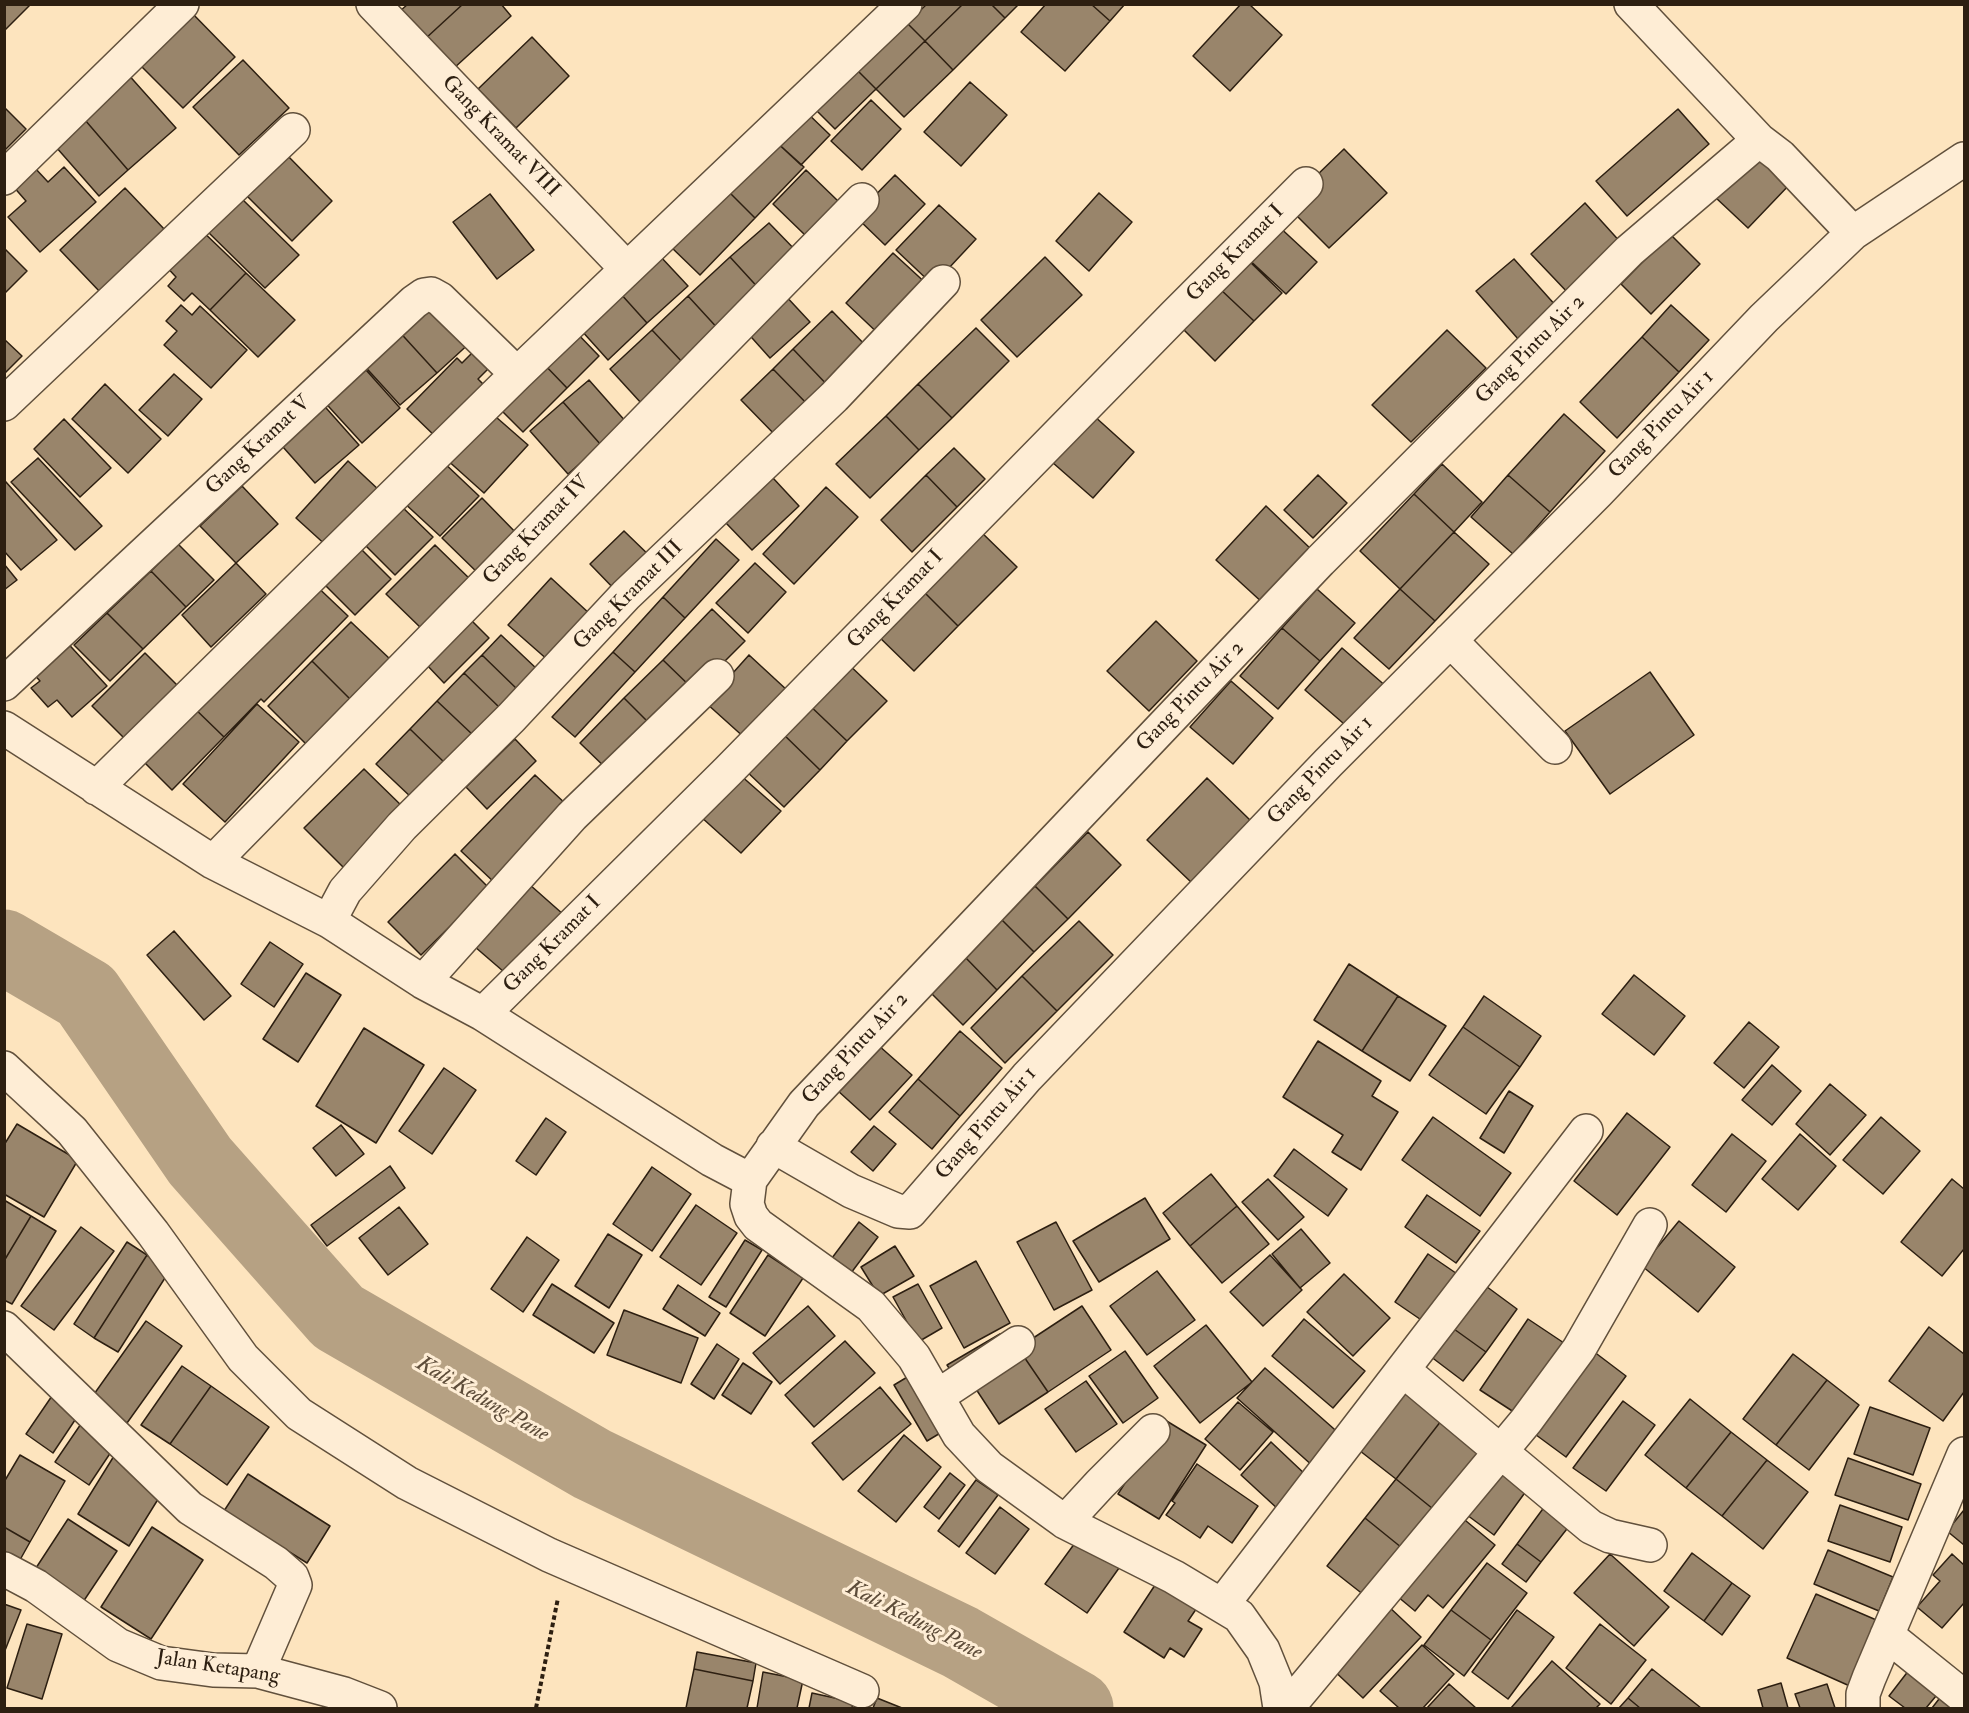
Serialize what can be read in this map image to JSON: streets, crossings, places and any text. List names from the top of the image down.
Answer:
{
  "streets": {
    "street": [
      "Gang Kramat VIII",
      "Gang Kramat I",
      "Gang Pintu Air 2",
      "Gang Pintu Air 1",
      "Gang Kramat V",
      "Gang Kramat IV",
      "Gang Kramat III",
      "Jalan Ketapang"
    ]
  },
  "crossings": [
    ["Gang Pintu Air 2", "Gang Pintu Air 1"]
  ],
  "water": ["Kali Kedung Pane"]
}
